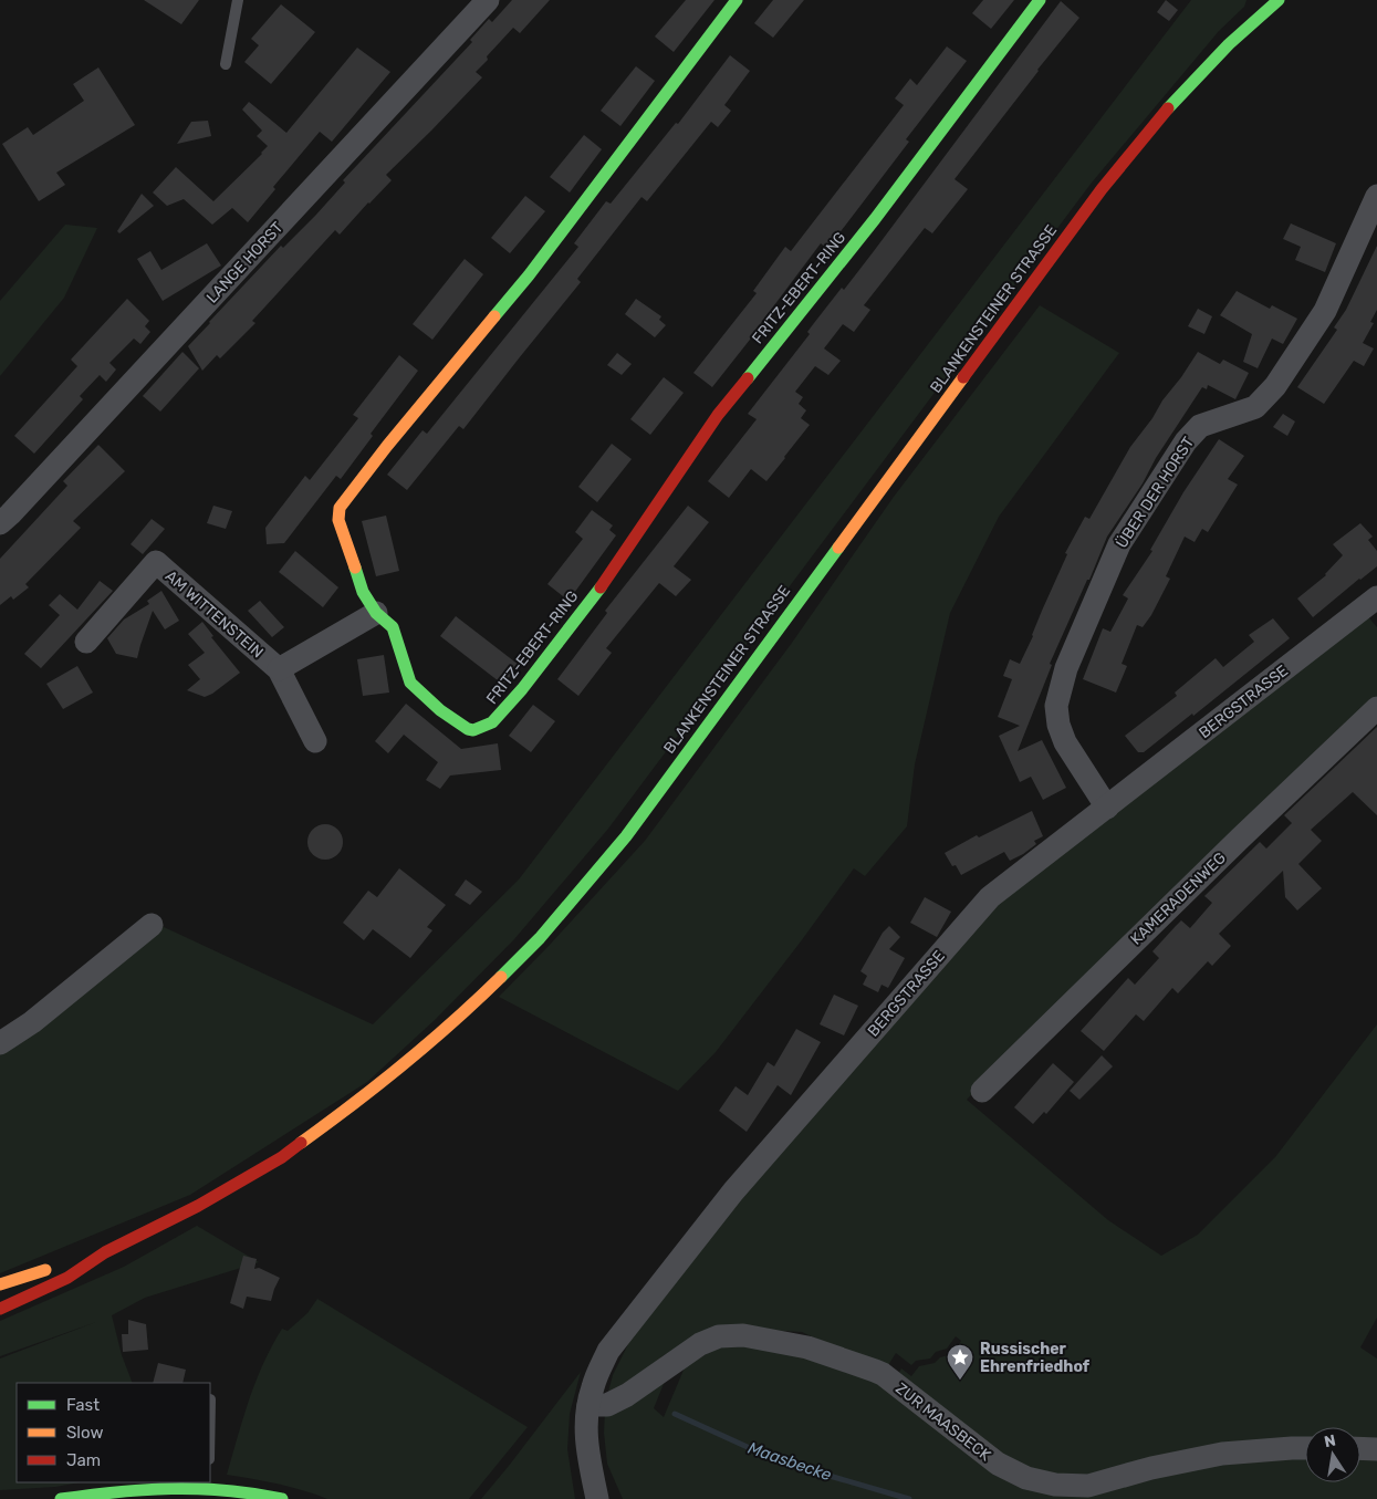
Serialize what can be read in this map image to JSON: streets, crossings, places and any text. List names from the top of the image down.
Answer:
{
  "streets": {
    "street": [
      "LANGE HORST",
      "FRITZ-EBERT-RING",
      "BLANKENSTEINER STRASSE",
      "ÜBER DER HORST",
      "AM WITTENSTEIN",
      "BERGSTRASSE",
      "KAMERADENWEG",
      "ZUR MAASBECK"
    ]
  },
  "crossings": [
    ["FRITZ-EBERT-RING", "AM WITTENSTEIN"],
    ["ÜBER DER HORST", "BERGSTRASSE"],
    ["BERGSTRASSE", "ZUR MAASBECK"]
  ],
  "water": ["Maasbecke"],
  "places": {
    "place": ["Russischer Ehrenfriedhof"]
  },
  "legend": ["Fast", "Slow", "Jam"],
  "north": "top"
}
